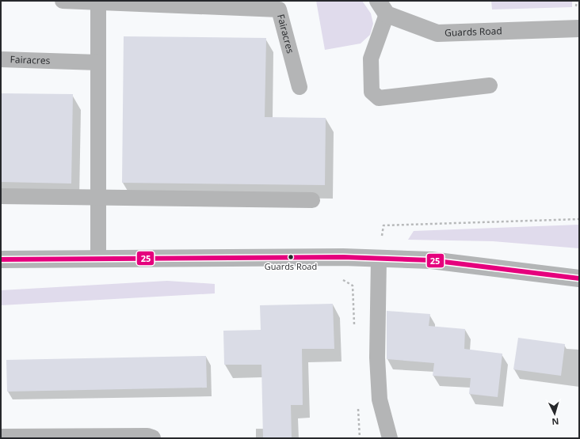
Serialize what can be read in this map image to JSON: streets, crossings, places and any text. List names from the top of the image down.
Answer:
{
  "streets": {
    "street": ["Guards Road"],
    "lane": ["Fairacres"]
  },
  "places": ["Guards Road"],
  "lines": ["transit line 25"],
  "north": "bottom"
}
